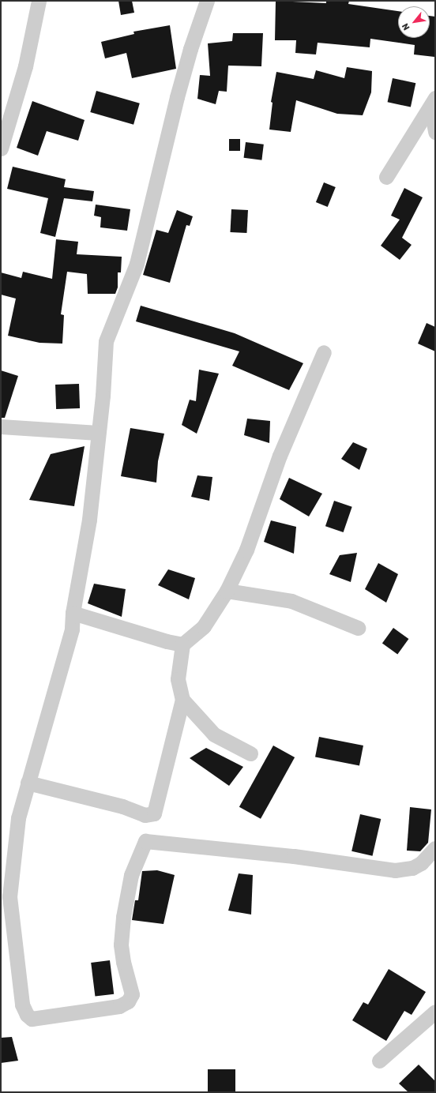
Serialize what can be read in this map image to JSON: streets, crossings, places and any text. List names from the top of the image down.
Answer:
{
  "north": "bottom left"
}
